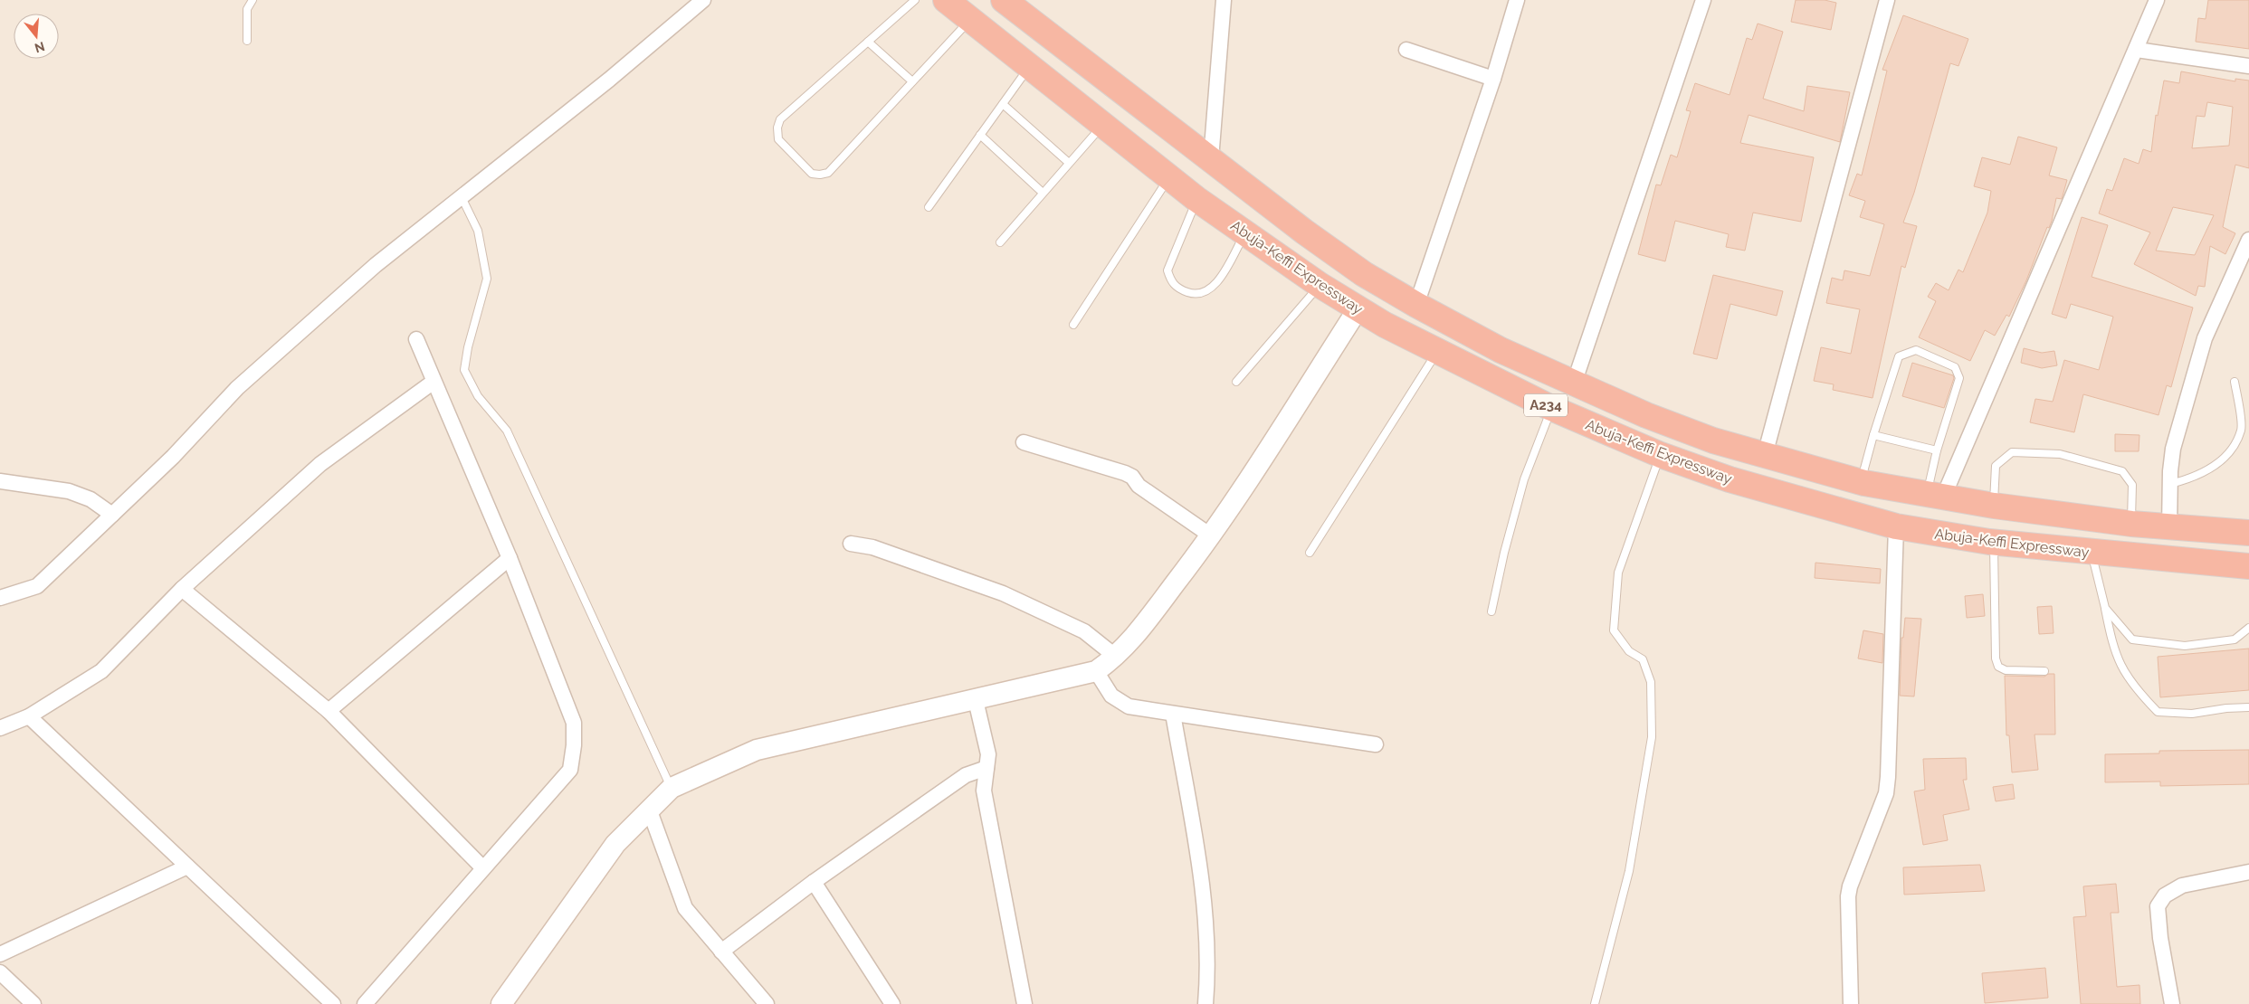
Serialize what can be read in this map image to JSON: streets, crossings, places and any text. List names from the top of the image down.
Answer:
{
  "streets": {
    "highway": ["Abuja-Keffi Expressway", "A234"]
  },
  "north": "bottom"
}
